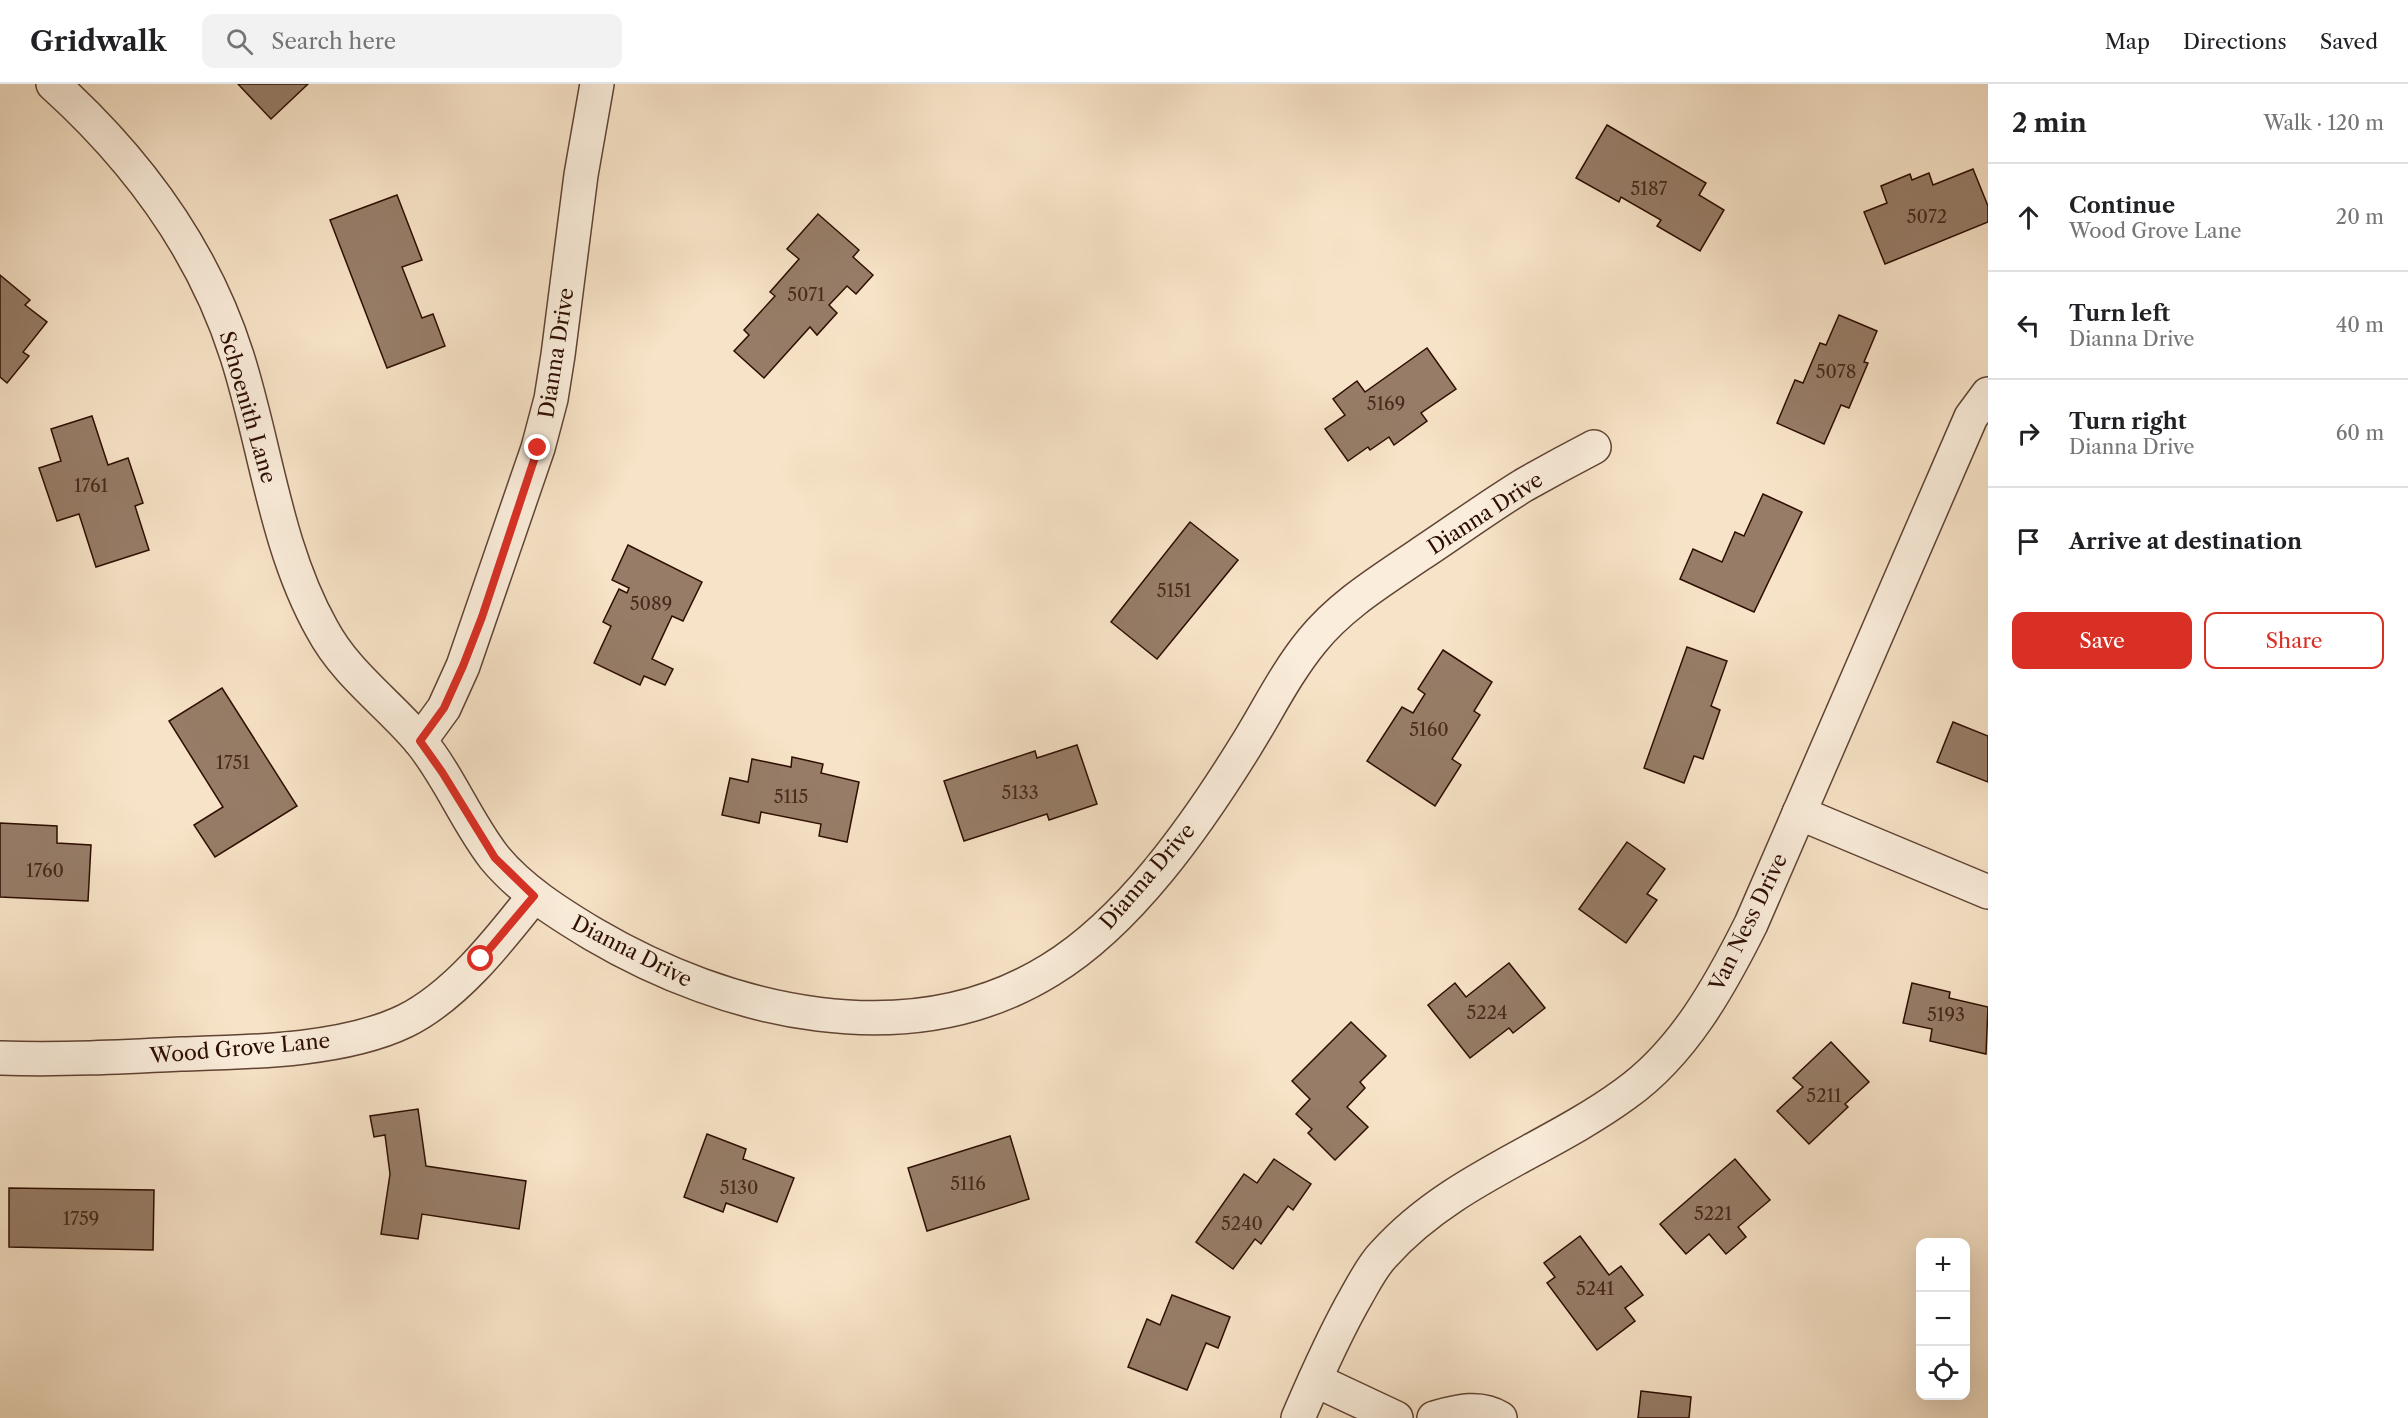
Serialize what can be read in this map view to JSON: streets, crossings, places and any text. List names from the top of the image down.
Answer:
{
  "streets": {
    "street": [
      "Dianna Drive",
      "Schoenith Lane",
      "Van Ness Drive",
      "Wood Grove Lane"
    ]
  },
  "crossings": [
    ["Dianna Drive", "Schoenith Lane"],
    ["Dianna Drive", "Wood Grove Lane"]
  ],
  "house_numbers": [
    "5187",
    "5072",
    "5071",
    "5078",
    "5169",
    "1761",
    "5151",
    "5089",
    "5160",
    "1751",
    "5133",
    "5115",
    "1760",
    "5224",
    "5193",
    "5211",
    "5116",
    "5130",
    "5221",
    "1759",
    "5240",
    "5241"
  ],
  "page": {
    "header": "Gridwalk",
    "search": "Search here",
    "nav": ["Map", "Directions", "Saved"],
    "heading": ["2 min", "Walk · 120 m"],
    "list": [
      ["Continue", "Wood Grove Lane", "20 m"],
      ["Turn left", "Dianna Drive", "40 m"],
      ["Turn right", "Dianna Drive", "60 m"],
      "Arrive at destination"
    ],
    "buttons": ["Save", "Share"],
    "map_buttons": ["+", "−"]
  }
}
